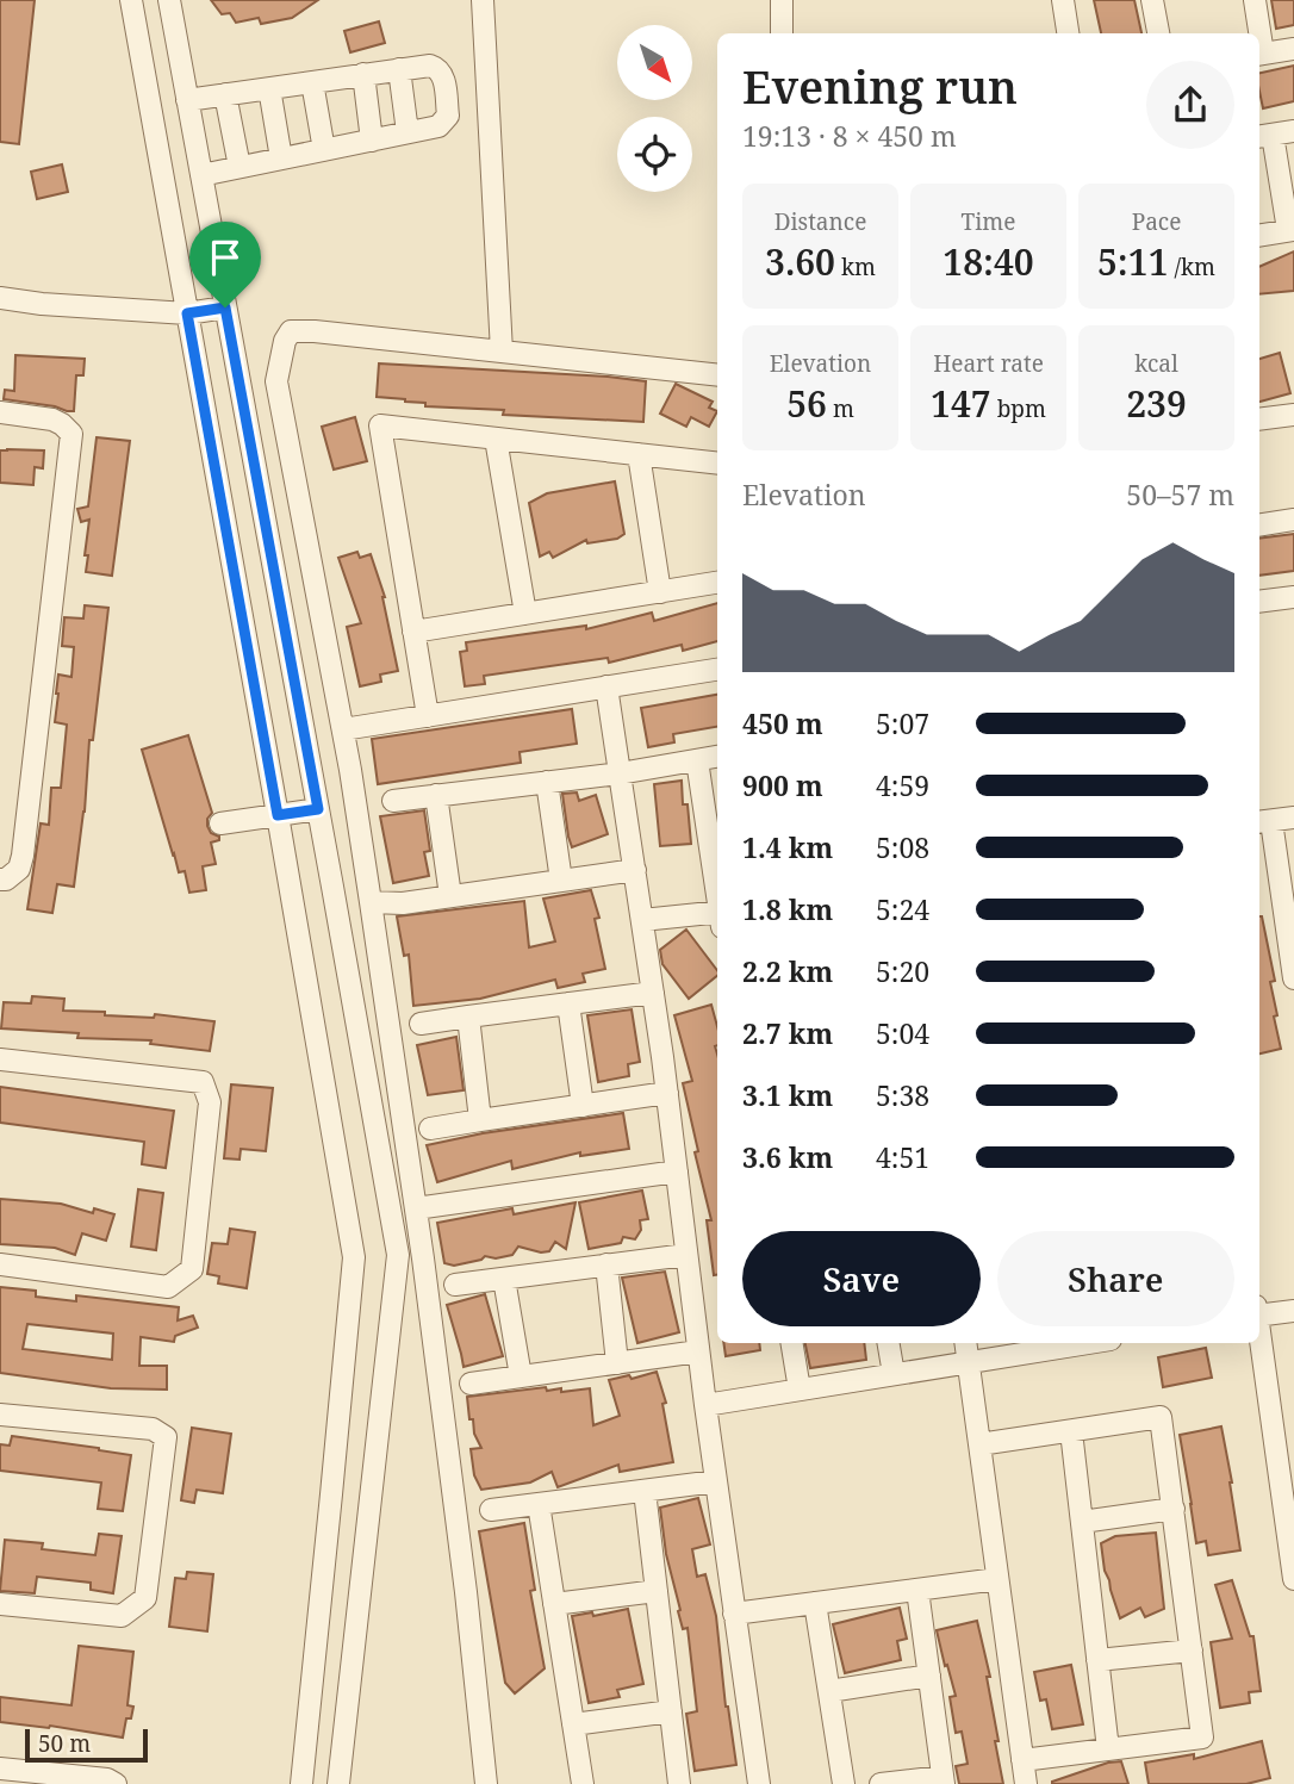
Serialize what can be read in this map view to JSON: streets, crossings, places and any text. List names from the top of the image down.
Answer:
{
  "scale_bar": "50 m",
  "north": "bottom right",
  "page": {
    "heading": ["Evening run", "19:13 · 8 × 450 m"],
    "stats": [
      ["Distance", "3.60 km"],
      ["Time", "18:40"],
      ["Pace", "5:11 /km"],
      ["Elevation", "56 m"],
      ["Heart rate", "147 bpm"],
      ["kcal", "239"]
    ],
    "chart": ["Elevation", "50–57 m"],
    "list": [
      {
        "name": "450 m",
        "note": "5:07"
      },
      {
        "name": "900 m",
        "note": "4:59"
      },
      {
        "name": "1.4 km",
        "note": "5:08"
      },
      {
        "name": "1.8 km",
        "note": "5:24"
      },
      {
        "name": "2.2 km",
        "note": "5:20"
      },
      {
        "name": "2.7 km",
        "note": "5:04"
      },
      {
        "name": "3.1 km",
        "note": "5:38"
      },
      {
        "name": "3.6 km",
        "note": "4:51"
      }
    ],
    "buttons": ["Save", "Share"],
    "scale": "50 m"
  }
}
